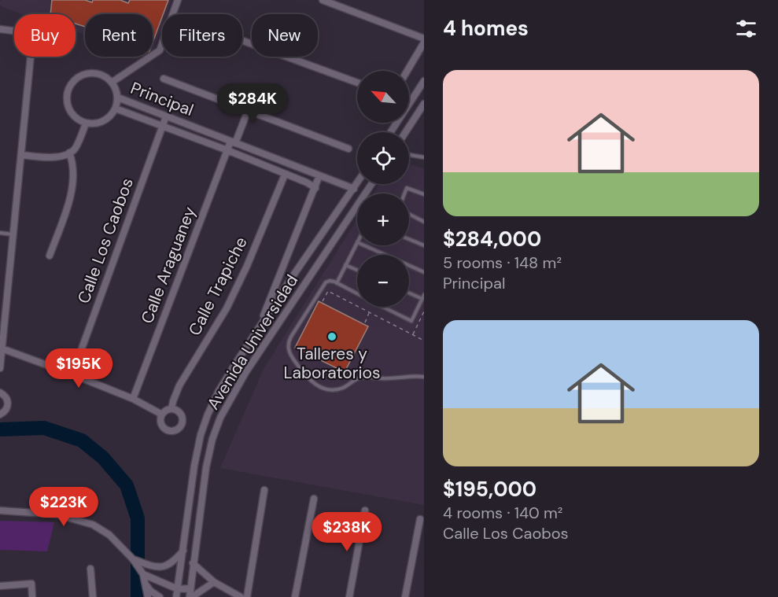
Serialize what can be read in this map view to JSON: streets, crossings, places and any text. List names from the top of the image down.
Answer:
{
  "streets": {
    "street": [
      "Principal",
      "Calle Los Caobos",
      "Calle Araguaney",
      "Calle Trapiche",
      "Avenida Universidad"
    ]
  },
  "crossings": [
    ["Principal", "Calle Los Caobos"],
    ["Principal", "Calle Araguaney"],
    ["Principal", "Calle Trapiche"],
    ["Principal", "Avenida Universidad"]
  ],
  "places": ["Talleres y Laboratorios"],
  "north": "top left",
  "page": {
    "heading": "4 homes",
    "chip": [
      "Buy",
      "Rent",
      "Filters",
      "New"
    ],
    "list": [
      {
        "name": "$284,000",
        "note": "5 rooms · 148 m² · Principal"
      },
      {
        "name": "$195,000",
        "note": "4 rooms · 140 m² · Calle Los Caobos"
      }
    ],
    "map_buttons": ["+", "−"],
    "price": [
      "$284K",
      "$195K",
      "$223K",
      "$238K"
    ]
  }
}
